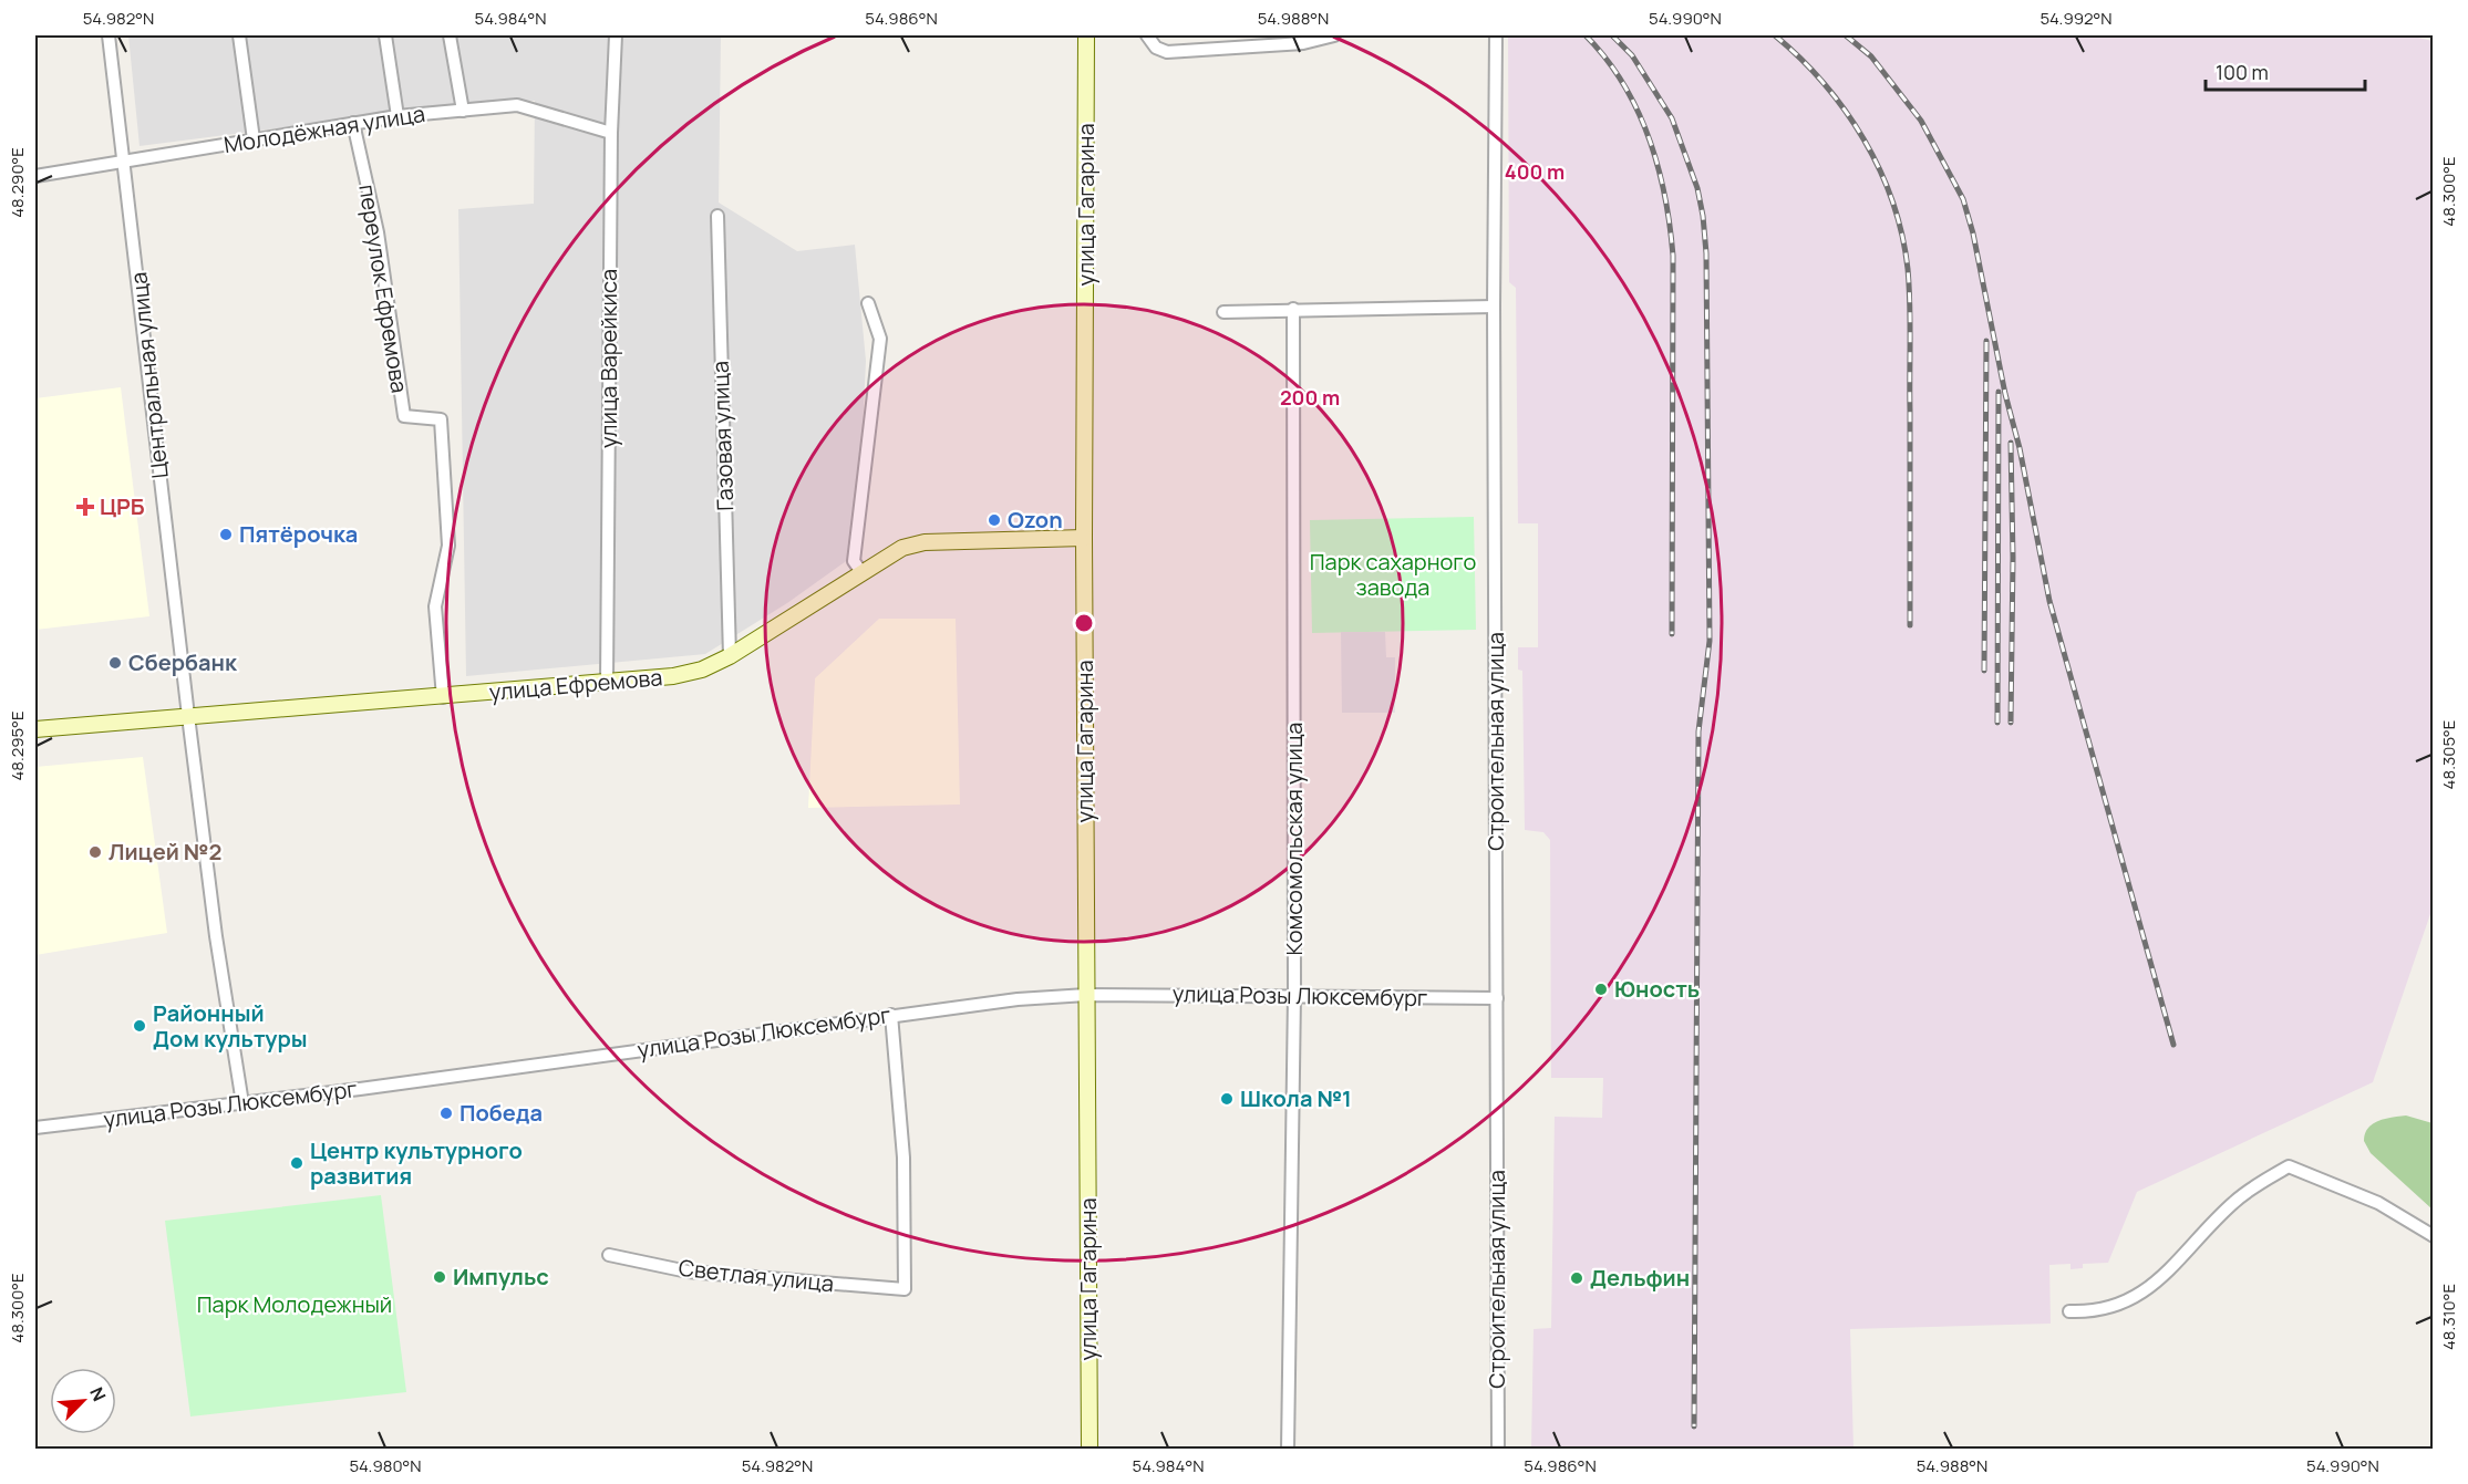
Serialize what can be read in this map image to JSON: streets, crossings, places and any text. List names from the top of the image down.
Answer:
{
  "streets": {
    "street": [
      "Молодёжная улица",
      "улица Гагарина",
      "переулок Ефремова",
      "улица Варейкиса",
      "Центральная улица",
      "Газовая улица",
      "улица Ефремова",
      "Строительная улица",
      "Комсомольская улица",
      "улица Розы Люксембург",
      "Светлая улица"
    ]
  },
  "crossings": [
    ["Молодёжная улица", "переулок Ефремова"],
    ["Молодёжная улица", "улица Варейкиса"],
    ["Молодёжная улица", "Центральная улица"],
    ["улица Гагарина", "улица Ефремова"],
    ["улица Гагарина", "улица Розы Люксембург"],
    ["переулок Ефремова", "улица Ефремова"],
    ["улица Варейкиса", "улица Ефремова"],
    ["Центральная улица", "улица Ефремова"],
    ["Центральная улица", "улица Розы Люксембург"],
    ["Газовая улица", "улица Ефремова"],
    ["Строительная улица", "улица Розы Люксембург"],
    ["Комсомольская улица", "улица Розы Люксембург"],
    ["улица Розы Люксембург", "Светлая улица"]
  ],
  "parks": ["Парк сахарного завода", "Парк Молодежный"],
  "places": {
    "health": ["ЦРБ"],
    "other": [
      "Ozon",
      "Пятёрочка",
      "Сбербанк",
      "Лицей №2",
      "Юность",
      "Районный Дом культуры",
      "Школа №1",
      "Победа",
      "Центр культурного развития",
      "Импульс",
      "Дельфин"
    ]
  },
  "scale_bar": "100 m",
  "north": "top right",
  "coordinates": [
    "54.982°N",
    "54.984°N",
    "54.986°N",
    "54.988°N",
    "54.990°N",
    "54.992°N",
    "48.290°E",
    "48.300°E",
    "48.295°E",
    "48.305°E",
    "48.310°E",
    "54.980°N"
  ],
  "rings": ["400 m", "200 m"]
}
